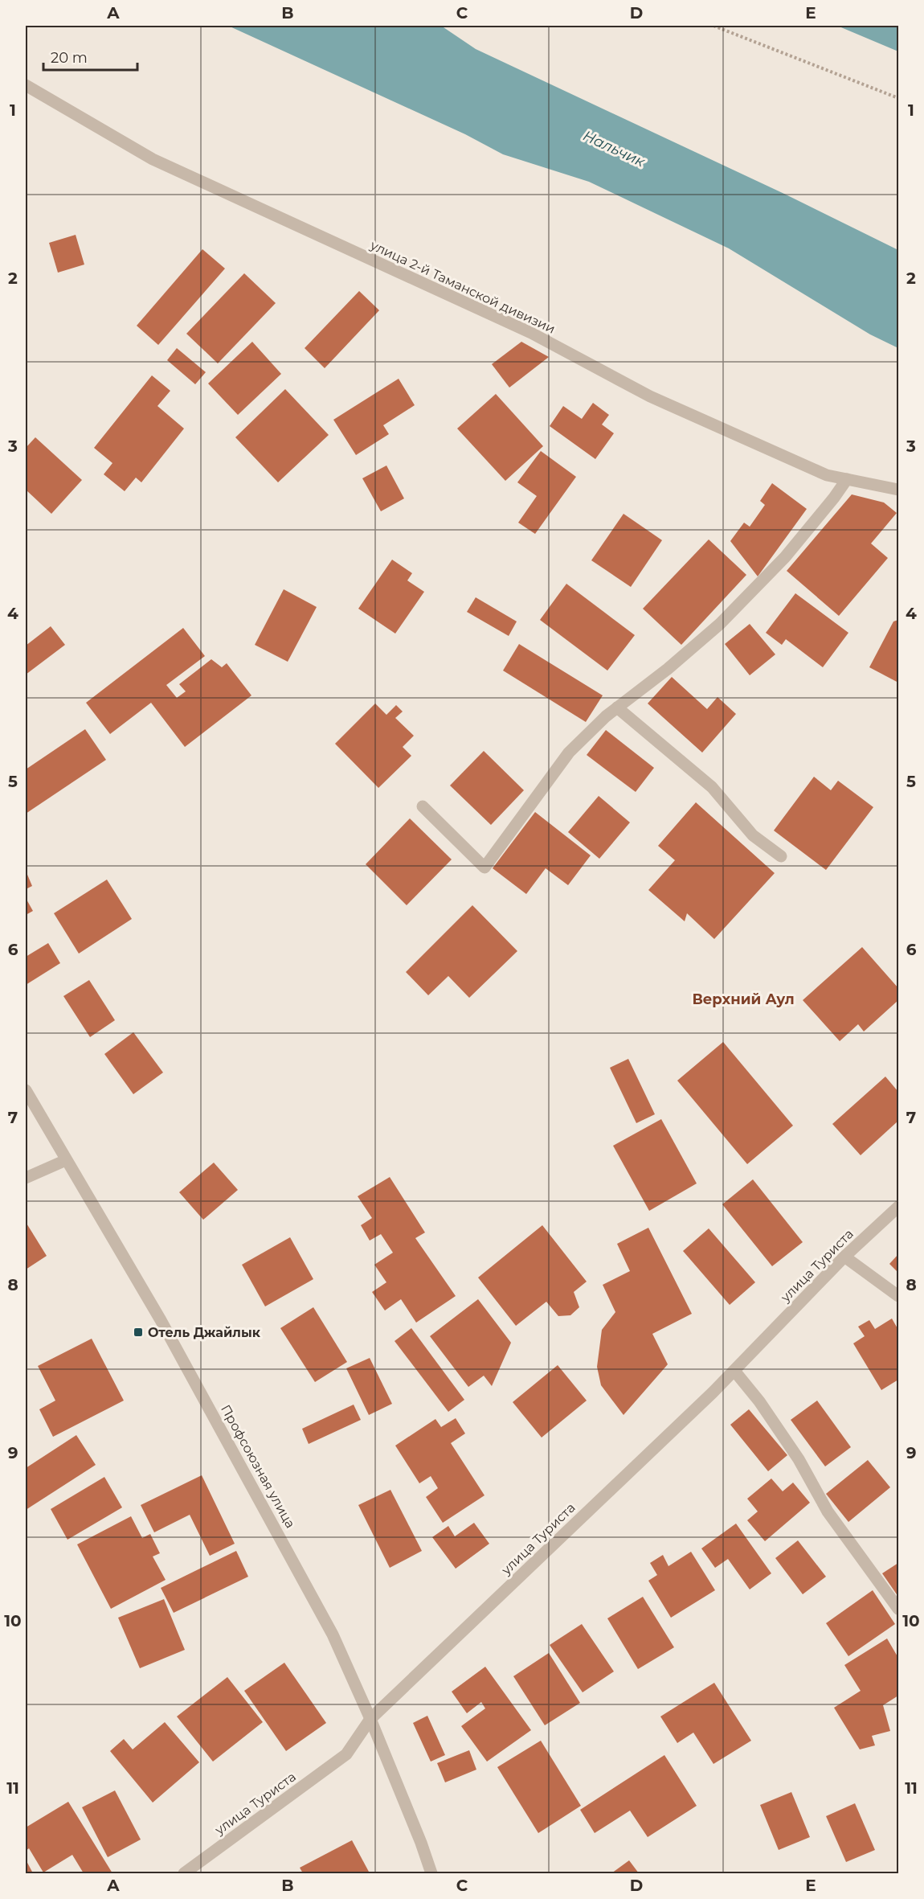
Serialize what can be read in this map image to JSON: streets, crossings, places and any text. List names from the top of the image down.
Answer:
{
  "streets": {
    "street": ["улица 2-й Таманской дивизии", "улица Туриста", "Профсоюзная улица"]
  },
  "crossings": [
    ["улица Туриста", "Профсоюзная улица"]
  ],
  "districts": ["Верхний Аул"],
  "water": ["Нальчик"],
  "places": {
    "transit": ["Отель Джайлык"]
  },
  "scale_bar": "20 m",
  "grid": {
    "columns": [
      "A",
      "B",
      "C",
      "D",
      "E"
    ],
    "rows": [
      "1",
      "2",
      "3",
      "4",
      "5",
      "6",
      "7",
      "8",
      "9",
      "10",
      "11"
    ]
  }
}
